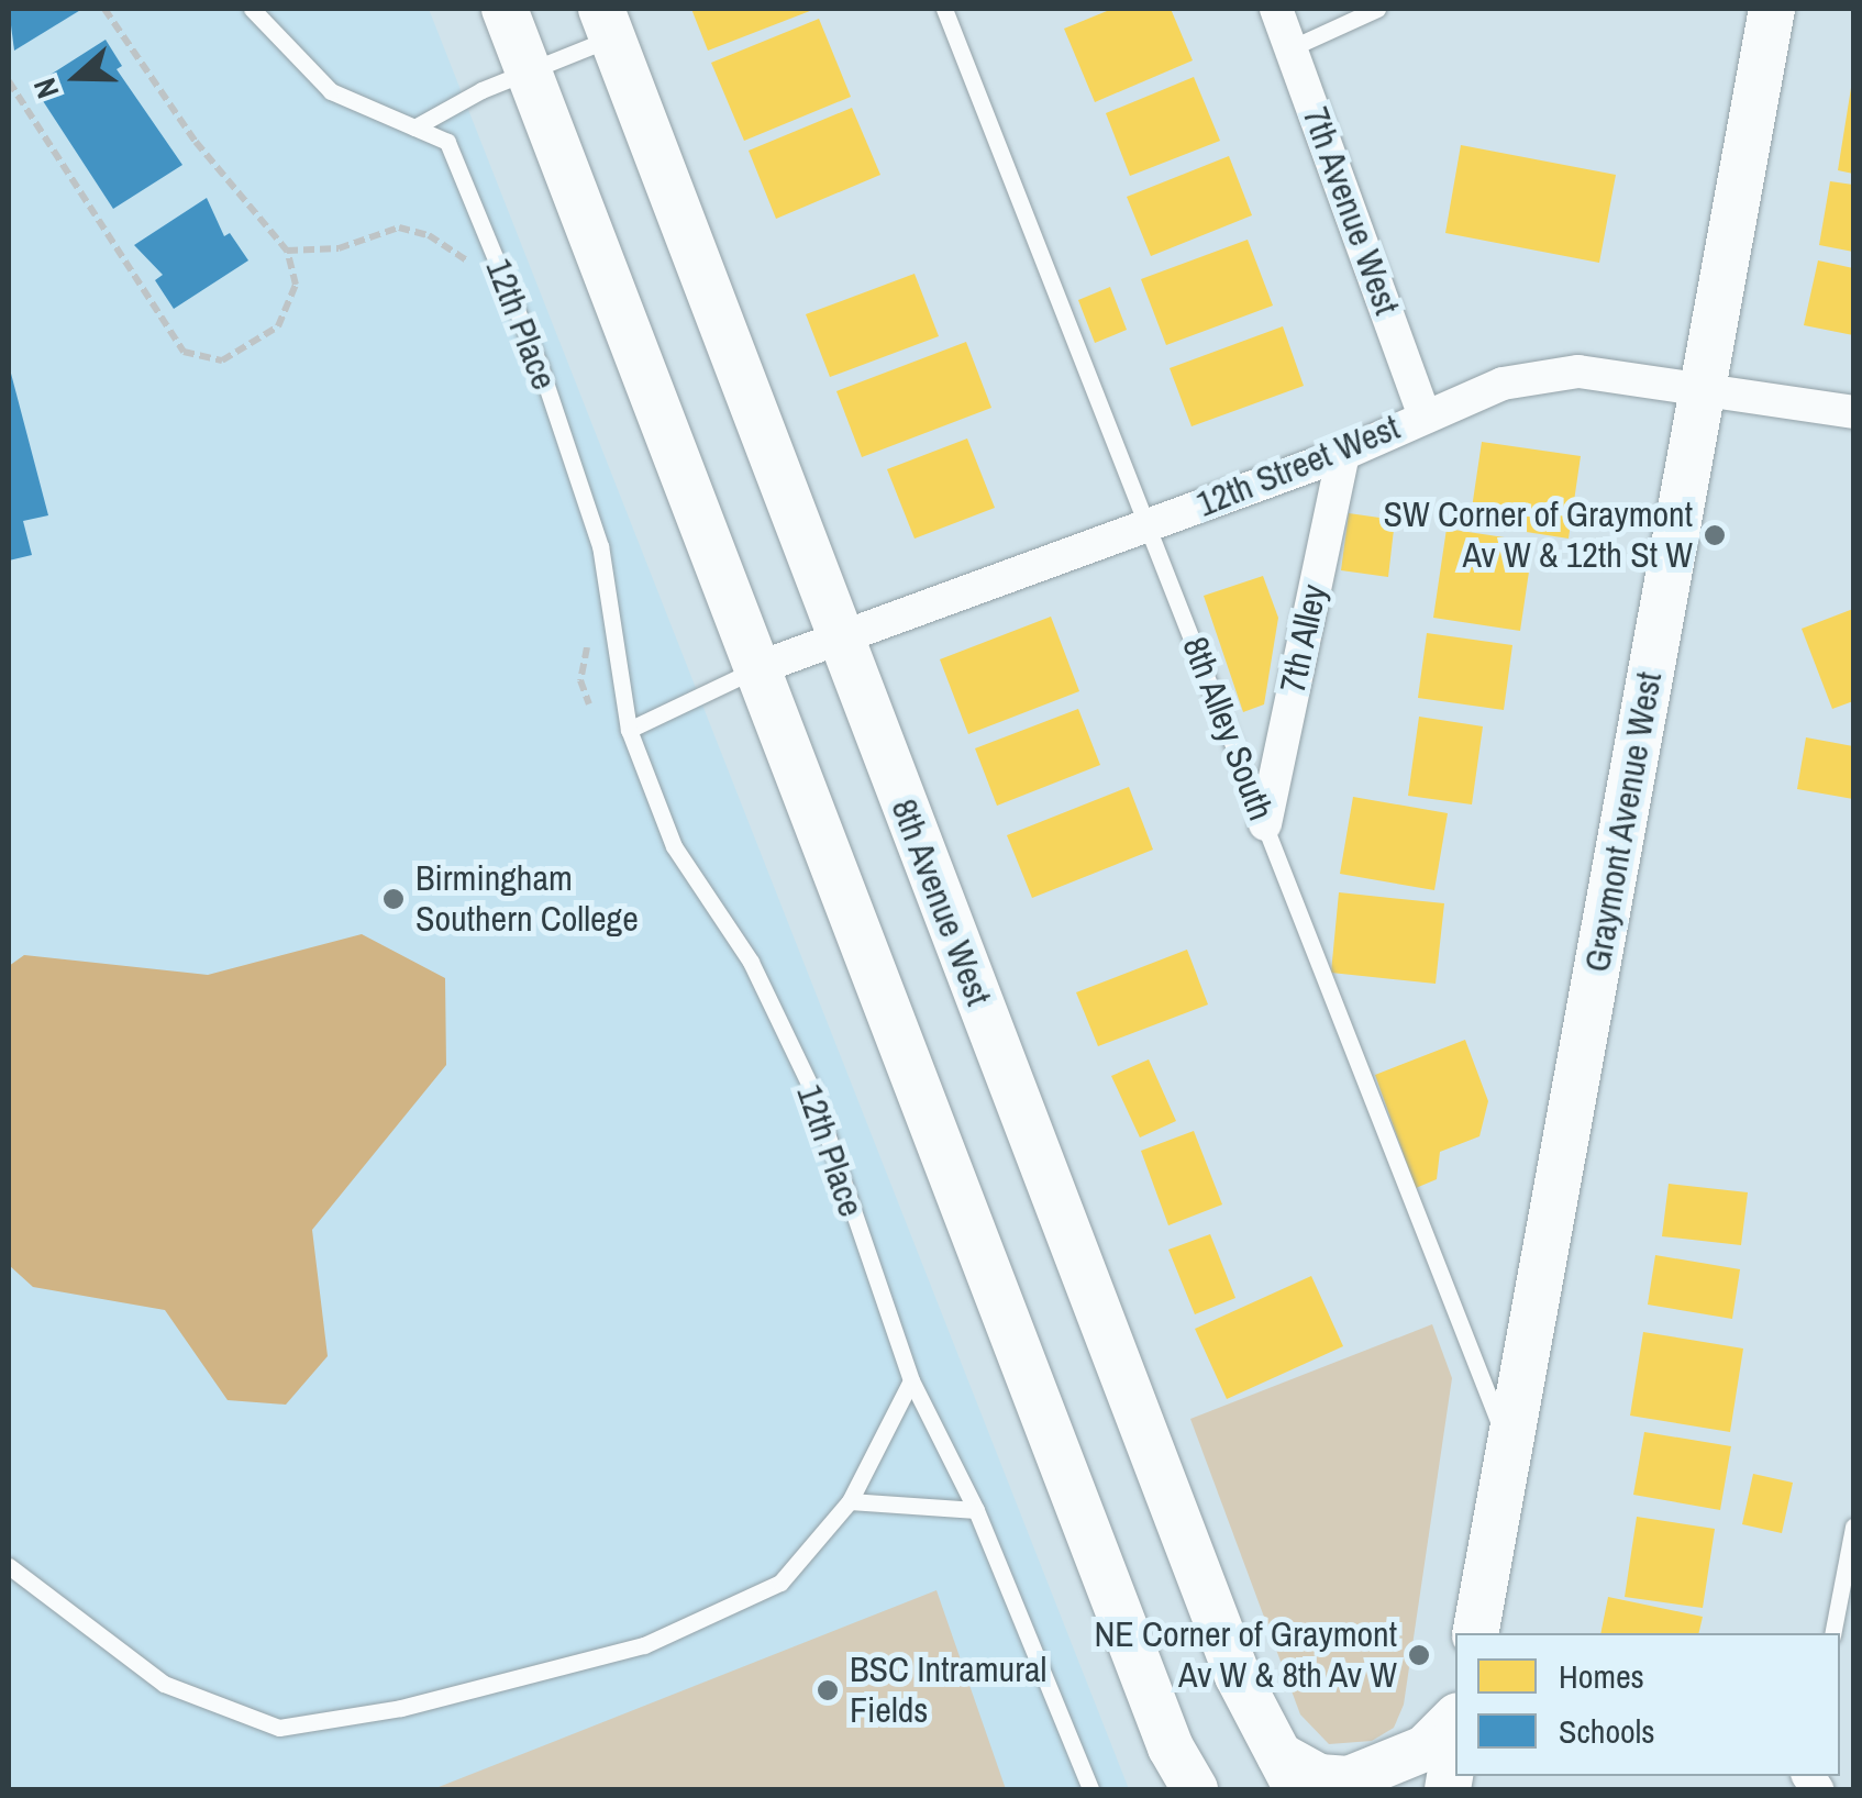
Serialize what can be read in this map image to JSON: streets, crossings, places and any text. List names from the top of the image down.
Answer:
{
  "streets": {
    "main road": ["Graymont Avenue West", "8th Avenue West"],
    "street": ["7th Avenue West", "12th Street West", "7th Alley"],
    "lane": ["12th Place", "8th Alley South"]
  },
  "crossings": [
    ["7th Avenue West", "12th Street West"],
    ["12th Street West", "7th Alley"],
    ["12th Street West", "8th Alley South"],
    ["12th Street West", "Graymont Avenue West"],
    ["12th Street West", "8th Avenue West"],
    ["7th Alley", "8th Alley South"],
    ["8th Alley South", "Graymont Avenue West"]
  ],
  "places": [
    "SW Corner of Graymont Av W & 12th St W",
    "Birmingham Southern College",
    "NE Corner of Graymont Av W & 8th Av W",
    "BSC Intramural Fields"
  ],
  "legend": ["Homes", "Schools"],
  "north": "left"
}
